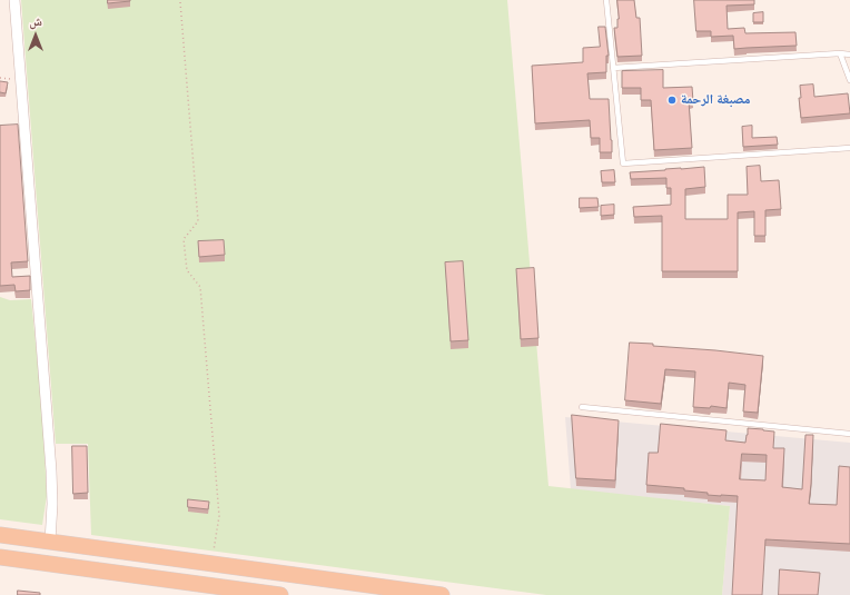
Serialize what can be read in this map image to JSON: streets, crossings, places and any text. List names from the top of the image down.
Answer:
{
  "places": ["مصبغة الرحمة"],
  "north": "top"
}
